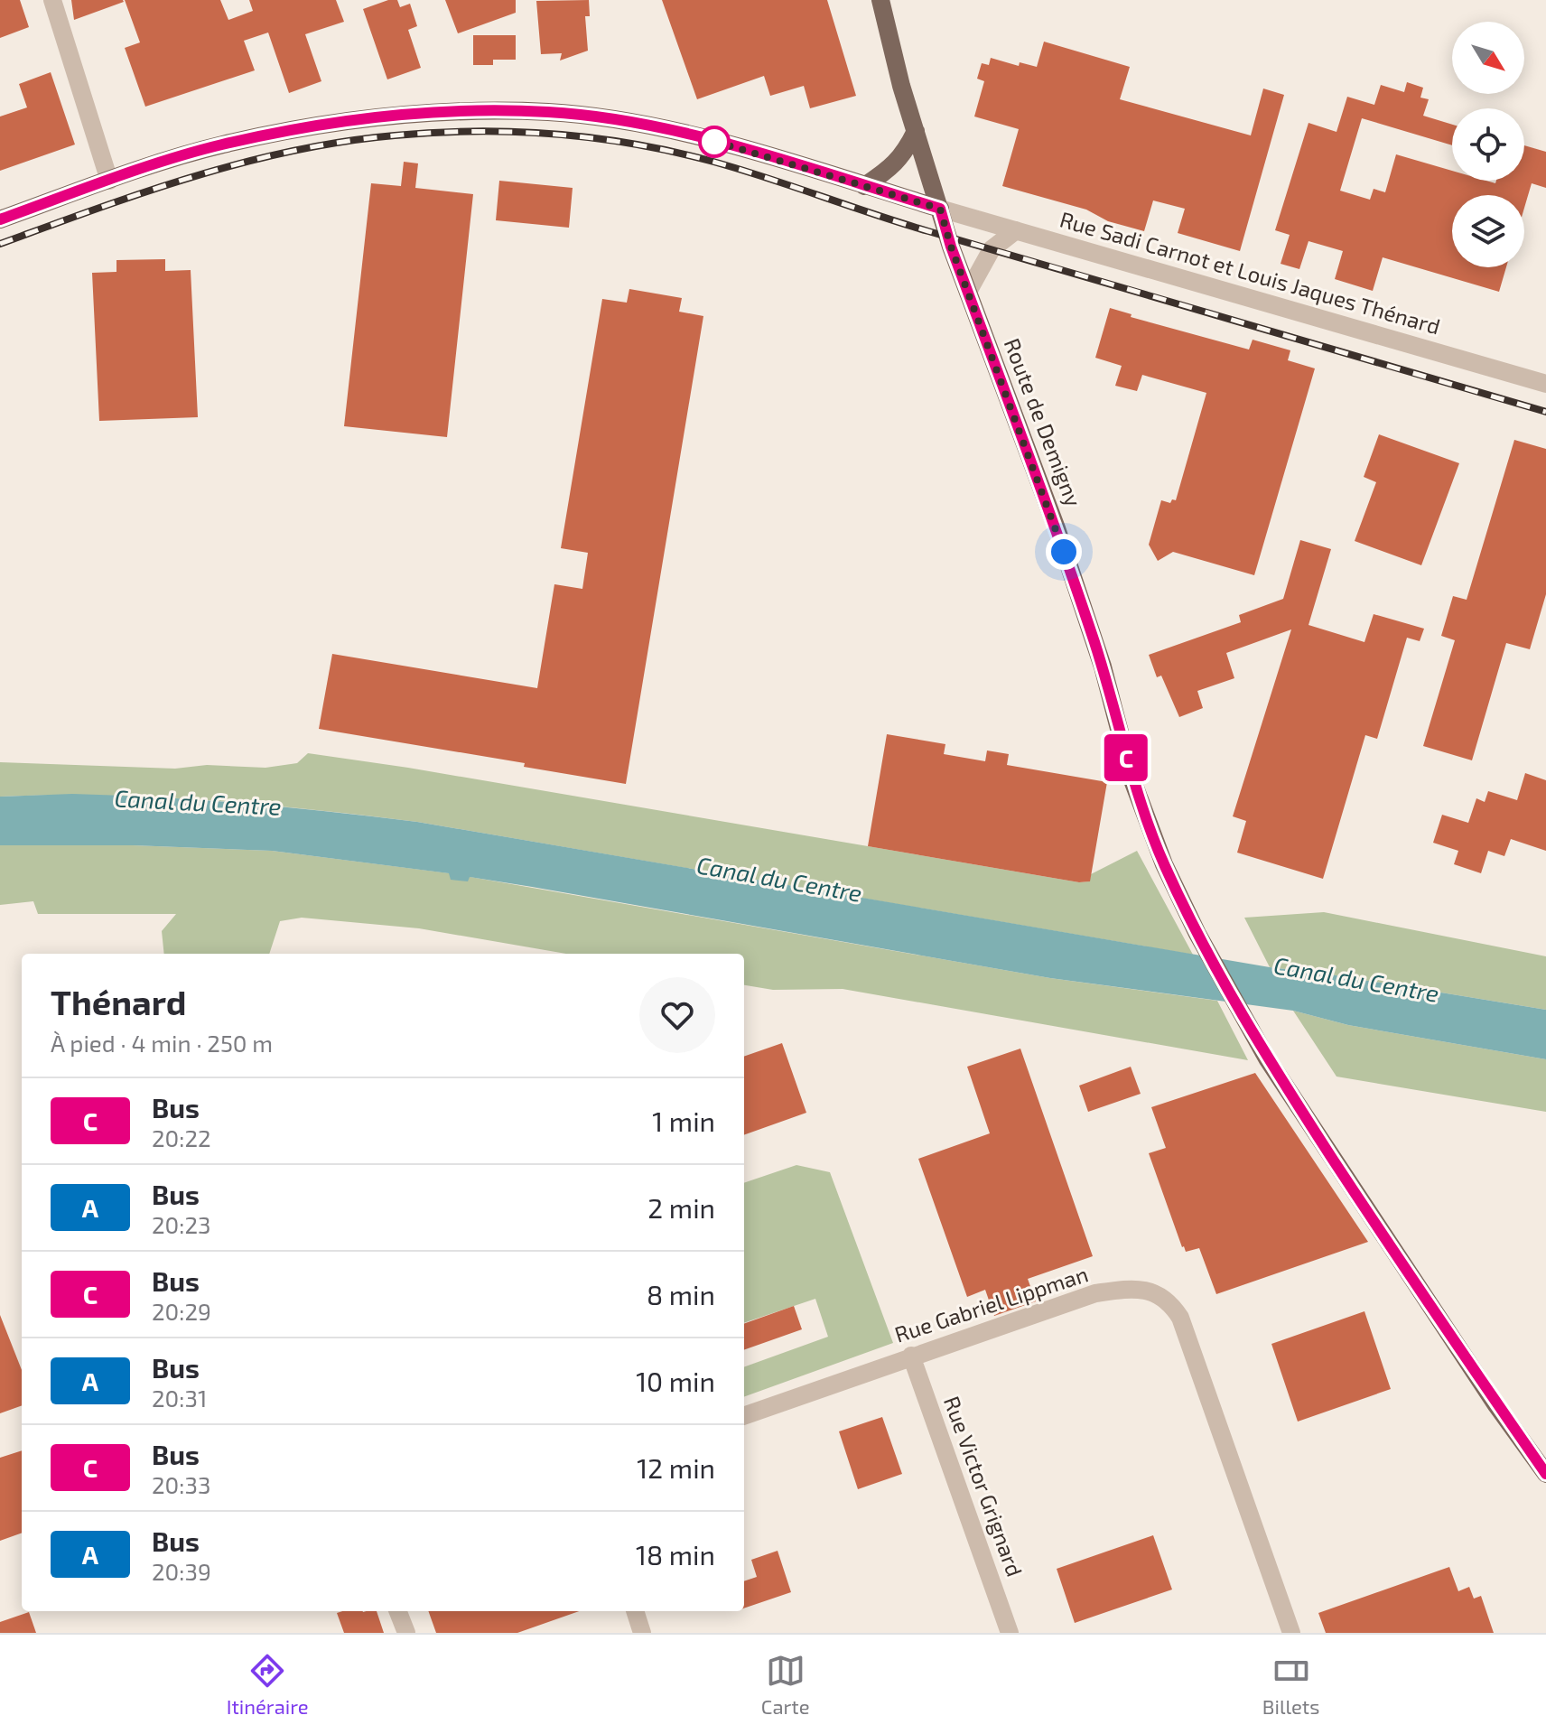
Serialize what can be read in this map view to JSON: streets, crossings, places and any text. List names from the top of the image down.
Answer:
{
  "streets": {
    "main road": ["Route de Demigny"],
    "street": ["Rue Sadi Carnot et Louis Jaques Thénard", "Rue Gabriel Lippman", "Rue Victor Grignard"]
  },
  "crossings": [
    ["Rue Sadi Carnot et Louis Jaques Thénard", "Route de Demigny"],
    ["Rue Gabriel Lippman", "Rue Victor Grignard"]
  ],
  "water": ["Canal du Centre"],
  "lines": ["bus line C"],
  "north": "bottom right",
  "page": {
    "on_map": "C",
    "heading": ["Thénard", "À pied · 4 min · 250 m"],
    "list": [
      {
        "mark": "C",
        "name": "Bus",
        "note": "20:22",
        "value": "1 min"
      },
      {
        "mark": "A",
        "name": "Bus",
        "note": "20:23",
        "value": "2 min"
      },
      {
        "mark": "C",
        "name": "Bus",
        "note": "20:29",
        "value": "8 min"
      },
      {
        "mark": "A",
        "name": "Bus",
        "note": "20:31",
        "value": "10 min"
      },
      {
        "mark": "C",
        "name": "Bus",
        "note": "20:33",
        "value": "12 min"
      },
      {
        "mark": "A",
        "name": "Bus",
        "note": "20:39",
        "value": "18 min"
      }
    ],
    "tabs": ["Itinéraire", "Carte", "Billets"]
  }
}
